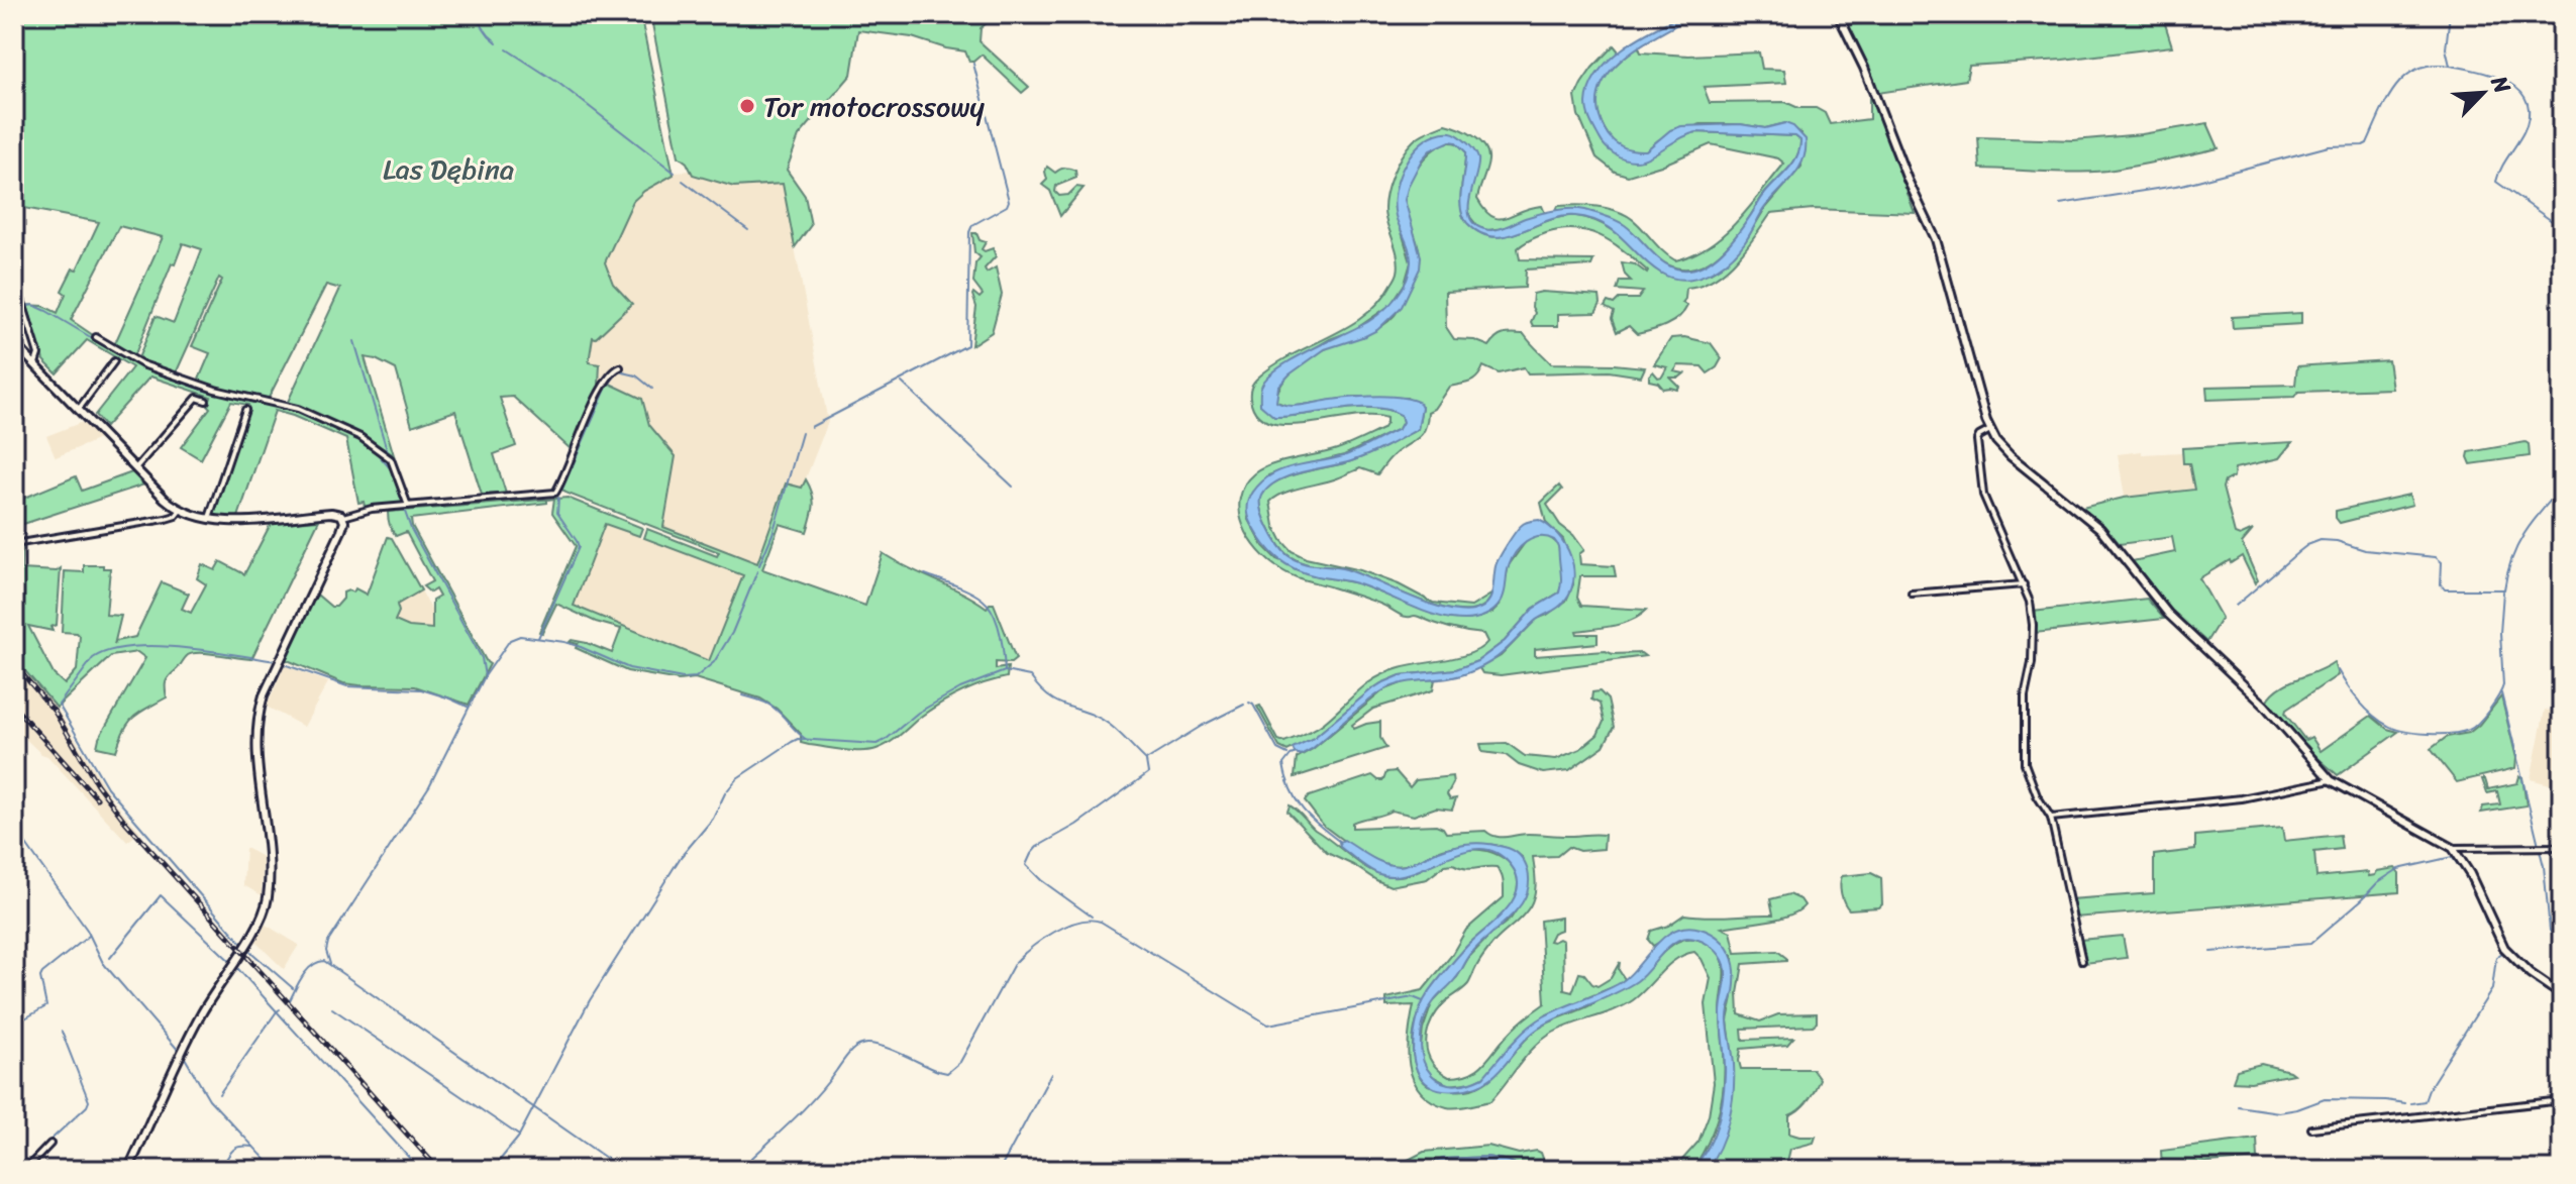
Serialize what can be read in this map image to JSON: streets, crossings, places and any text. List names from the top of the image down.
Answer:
{
  "parks": ["Las Dębina"],
  "places": ["Tor motocrossowy"],
  "north": "top right"
}
